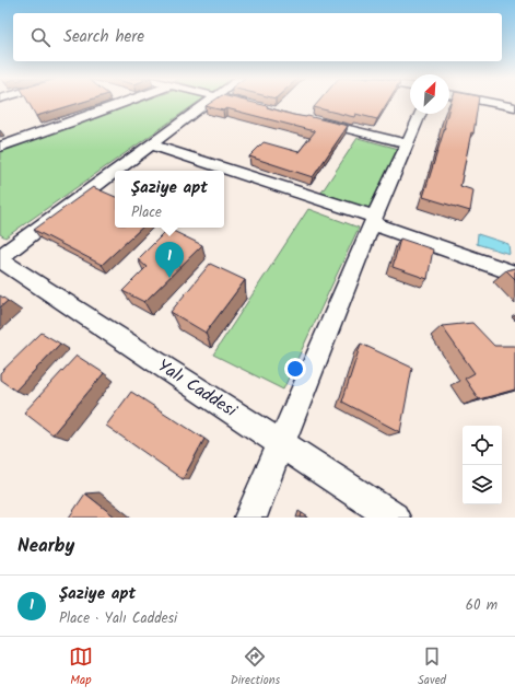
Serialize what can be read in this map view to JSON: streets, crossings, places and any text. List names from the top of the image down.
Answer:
{
  "streets": {
    "street": ["Yalı Caddesi"]
  },
  "north": "top right",
  "page": {
    "search": "Search here",
    "popup": ["Şaziye apt", "Place"],
    "pins": "1",
    "heading": "Nearby",
    "list": [
      {
        "mark": "1",
        "name": "Şaziye apt",
        "note": "Place · Yalı Caddesi",
        "value": "60 m"
      }
    ],
    "nav": ["Map", "Directions", "Saved"]
  }
}
